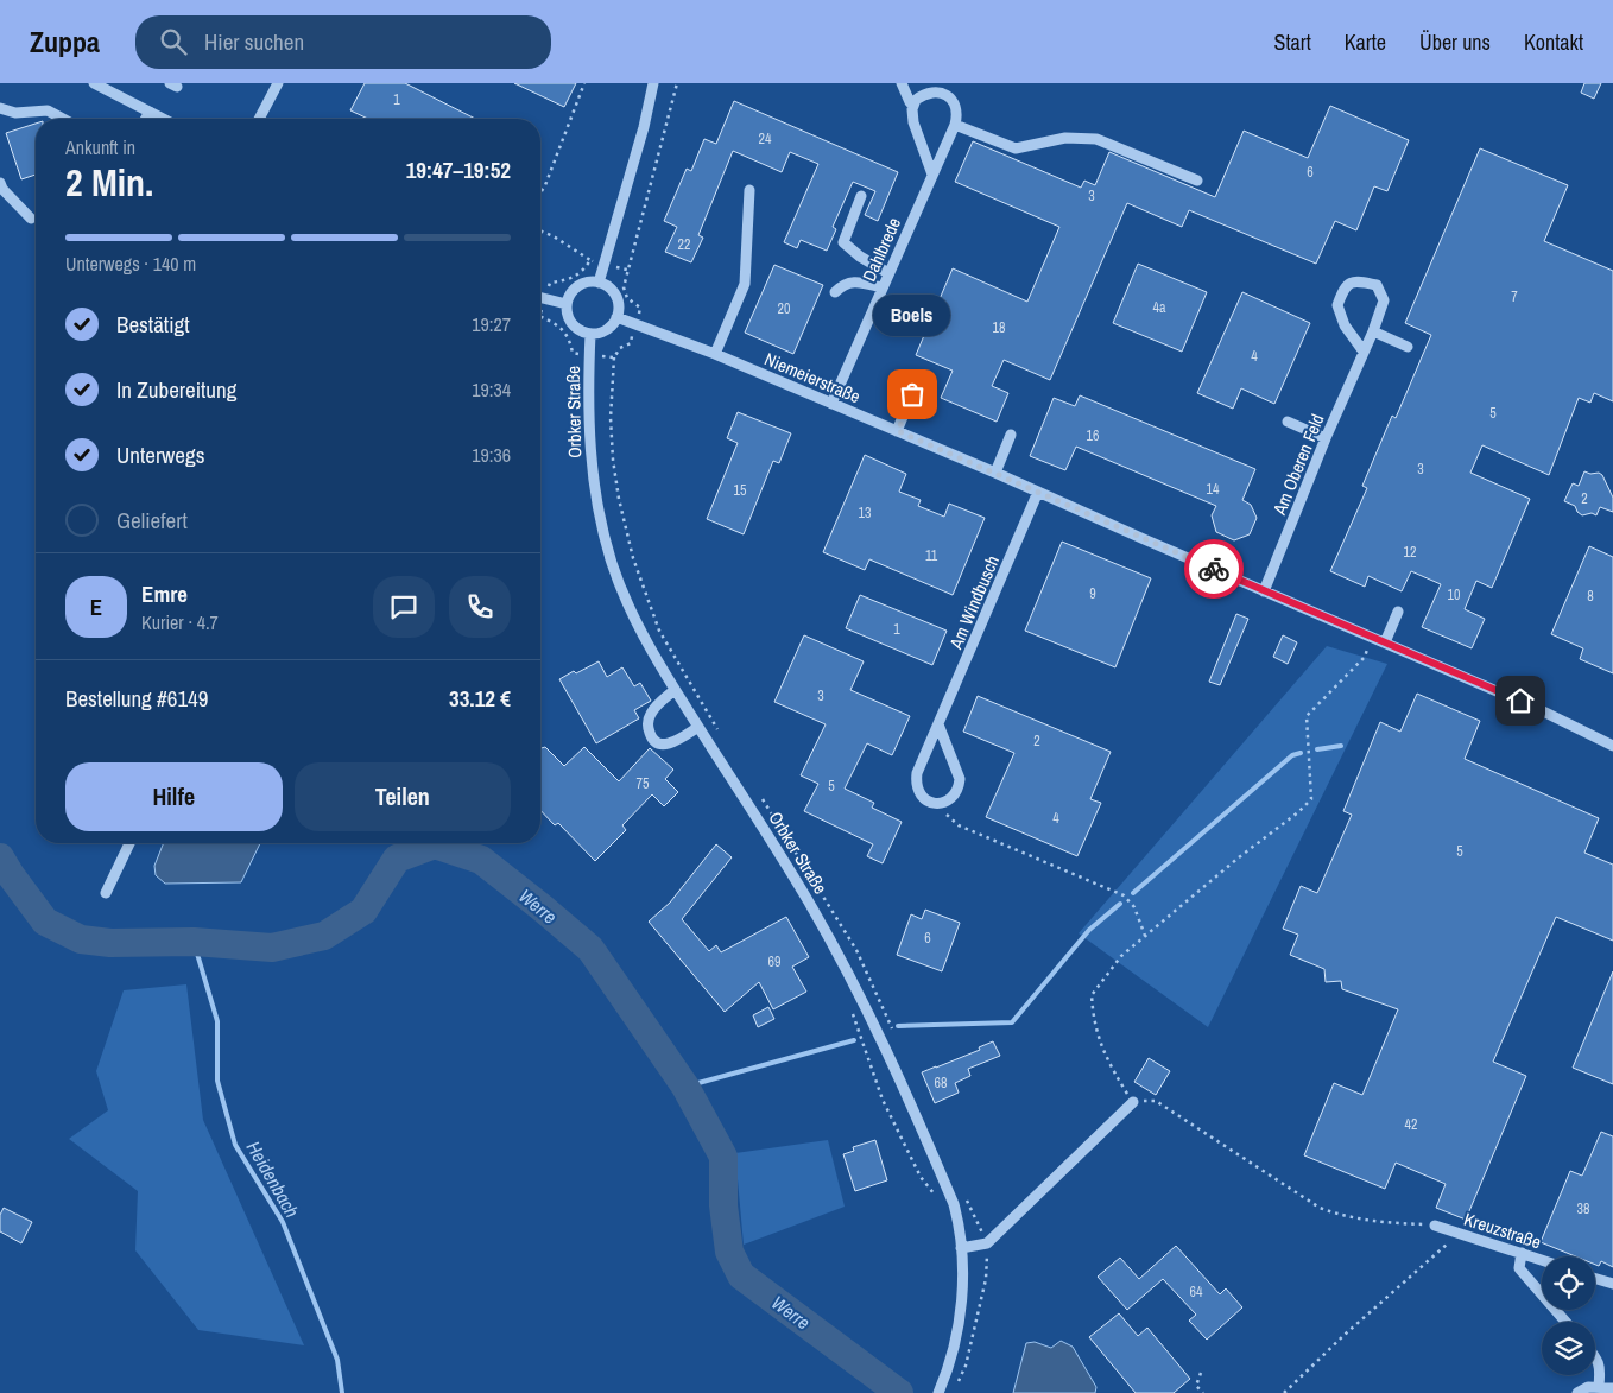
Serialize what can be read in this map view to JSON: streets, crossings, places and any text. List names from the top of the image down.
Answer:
{
  "streets": {
    "street": [
      "Dahlbrede",
      "Niemeierstraße",
      "Orbker Straße",
      "Am Oberen Feld",
      "Am Windbusch",
      "Kreuzstraße"
    ]
  },
  "crossings": [
    ["Dahlbrede", "Niemeierstraße"],
    ["Niemeierstraße", "Orbker Straße"],
    ["Niemeierstraße", "Am Oberen Feld"],
    ["Niemeierstraße", "Am Windbusch"]
  ],
  "water": ["Werre", "Heidenbach"],
  "places": ["Boels"],
  "house_numbers": [
    "1",
    "24",
    "6",
    "3",
    "22",
    "7",
    "4a",
    "20",
    "18",
    "4",
    "5",
    "16",
    "3",
    "14",
    "15",
    "2",
    "13",
    "12",
    "11",
    "9",
    "10",
    "8",
    "1",
    "3",
    "2",
    "75",
    "5",
    "4",
    "5",
    "6",
    "69",
    "68",
    "42",
    "38",
    "64"
  ],
  "page": {
    "header": "Zuppa",
    "search": "Hier suchen",
    "nav": [
      "Start",
      "Karte",
      "Über uns",
      "Kontakt"
    ],
    "heading": ["2 Min.", "Ankunft in", "19:47–19:52"],
    "panel": [
      "Emre",
      "Kurier · 4.7",
      "Bestellung #6149",
      "33.12 €"
    ],
    "bar": "Unterwegs · 140 m",
    "list": [
      ["Bestätigt", "19:27"],
      ["In Zubereitung", "19:34"],
      ["Unterwegs", "19:36"],
      "Geliefert"
    ],
    "bubble": "Boels",
    "round": "E",
    "buttons": ["Hilfe", "Teilen"]
  }
}
